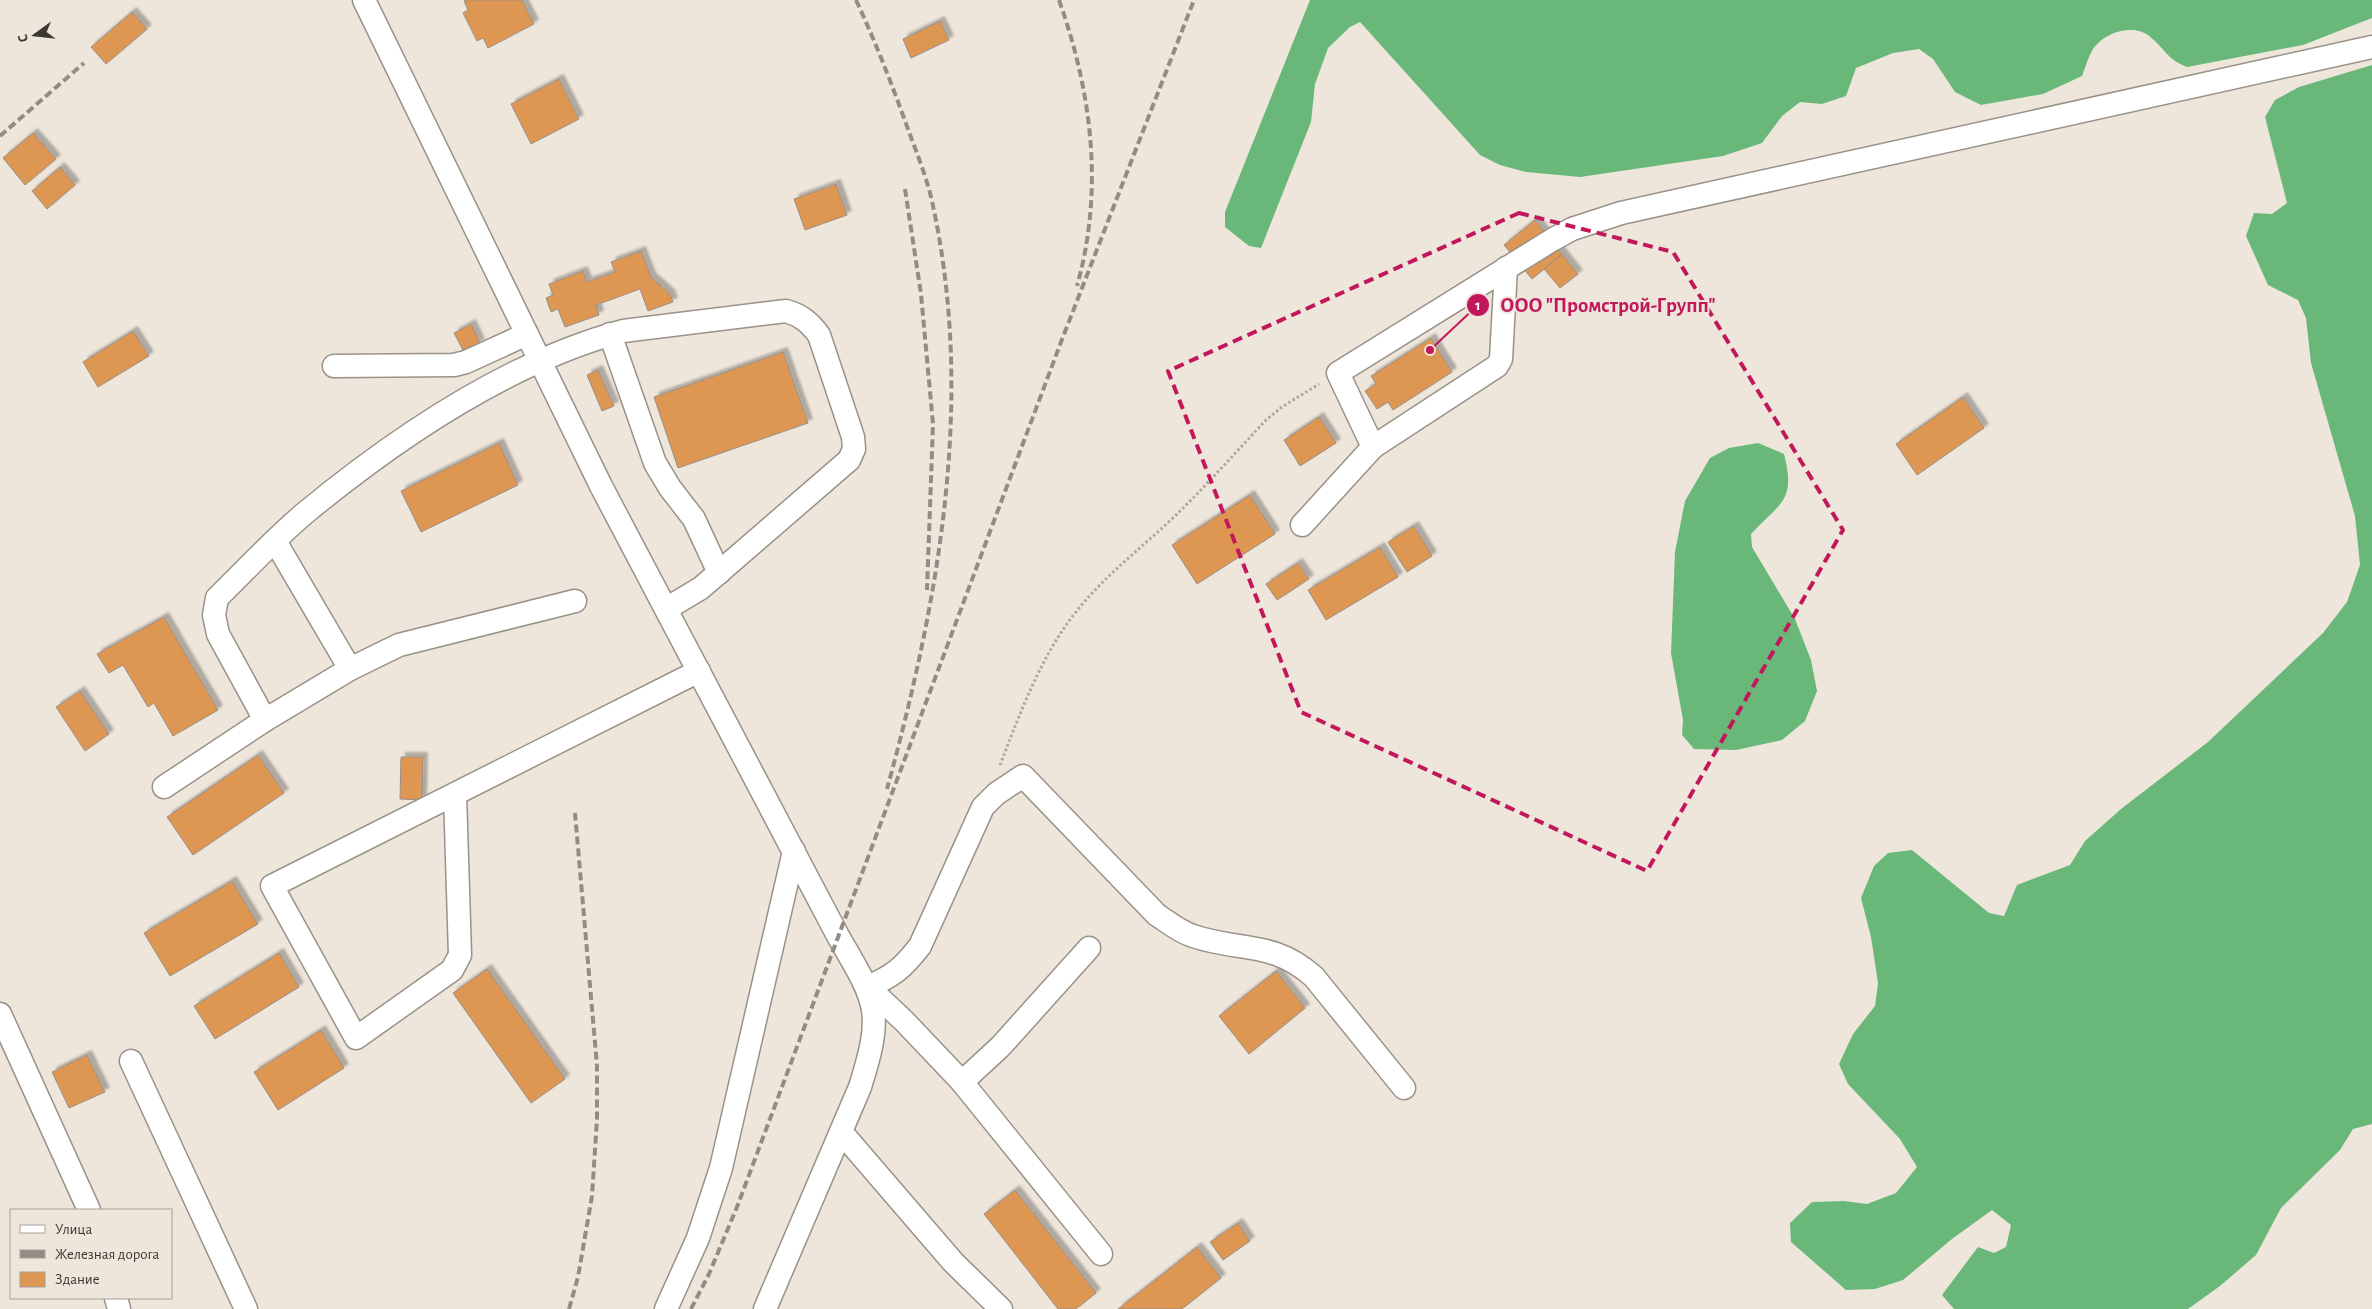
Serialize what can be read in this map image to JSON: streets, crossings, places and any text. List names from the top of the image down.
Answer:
{
  "places": ["ООО \"Промстрой-Групп\""],
  "legend": ["Улица", "Железная дорога", "Здание"],
  "north": "left"
}
